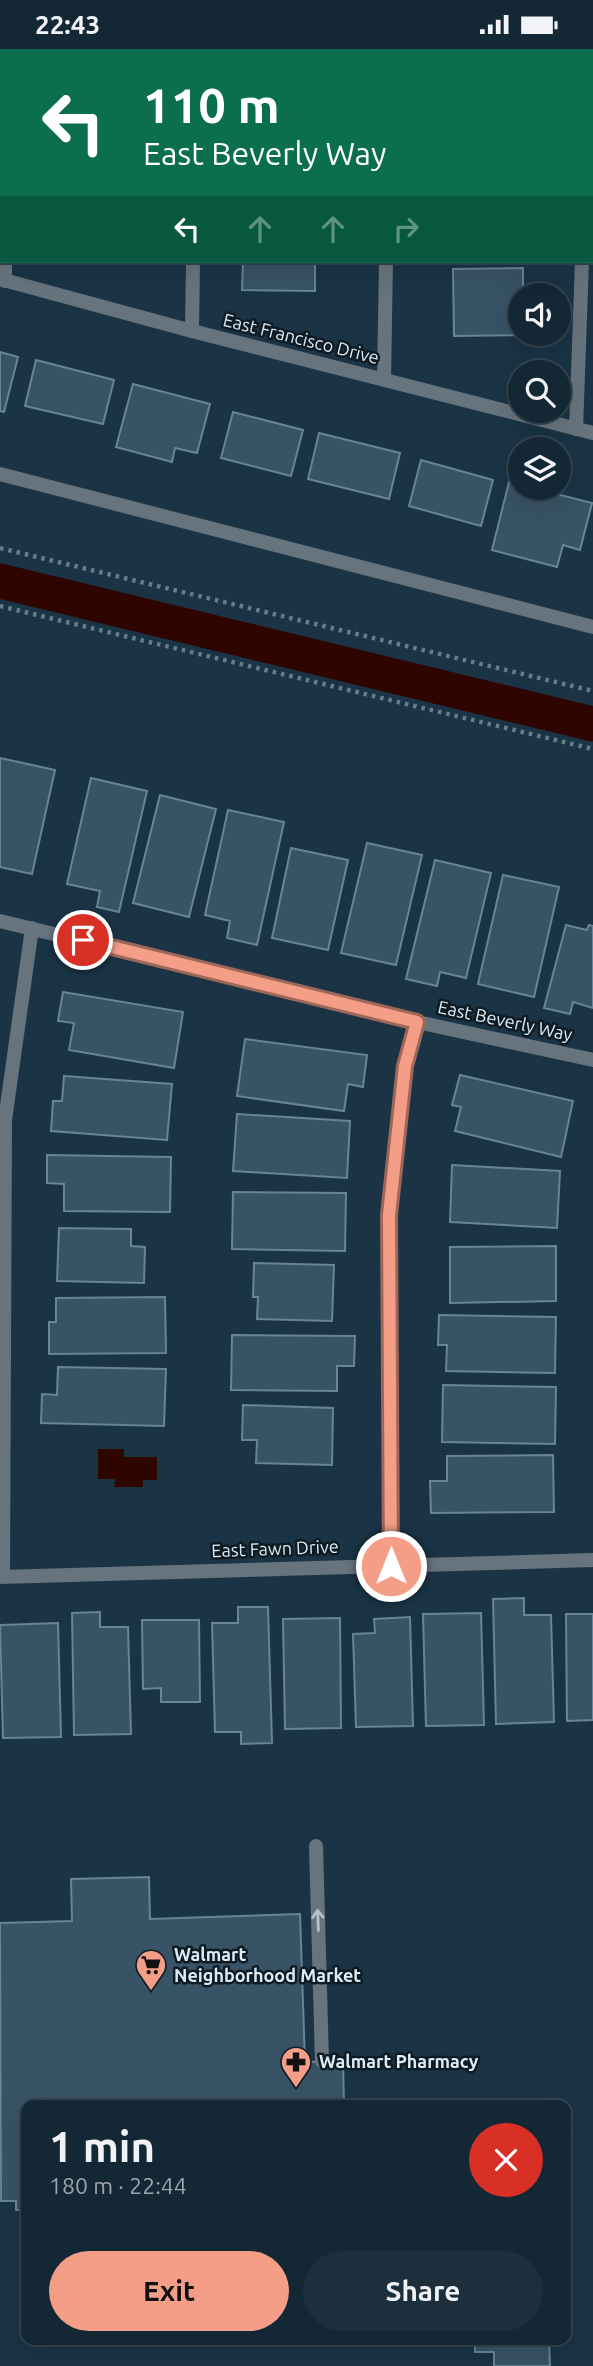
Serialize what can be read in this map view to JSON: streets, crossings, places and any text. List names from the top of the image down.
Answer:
{
  "streets": {
    "street": ["East Francisco Drive", "East Beverly Way", "East Fawn Drive"]
  },
  "places": {
    "supermarket": ["Walmart Neighborhood Market"],
    "pharmacy": ["Walmart Pharmacy"]
  },
  "page": {
    "status": "22:43",
    "turn": ["110 m", "East Beverly Way"],
    "heading": ["1 min", "180 m · 22:44"],
    "buttons": ["Exit", "Share"]
  }
}
